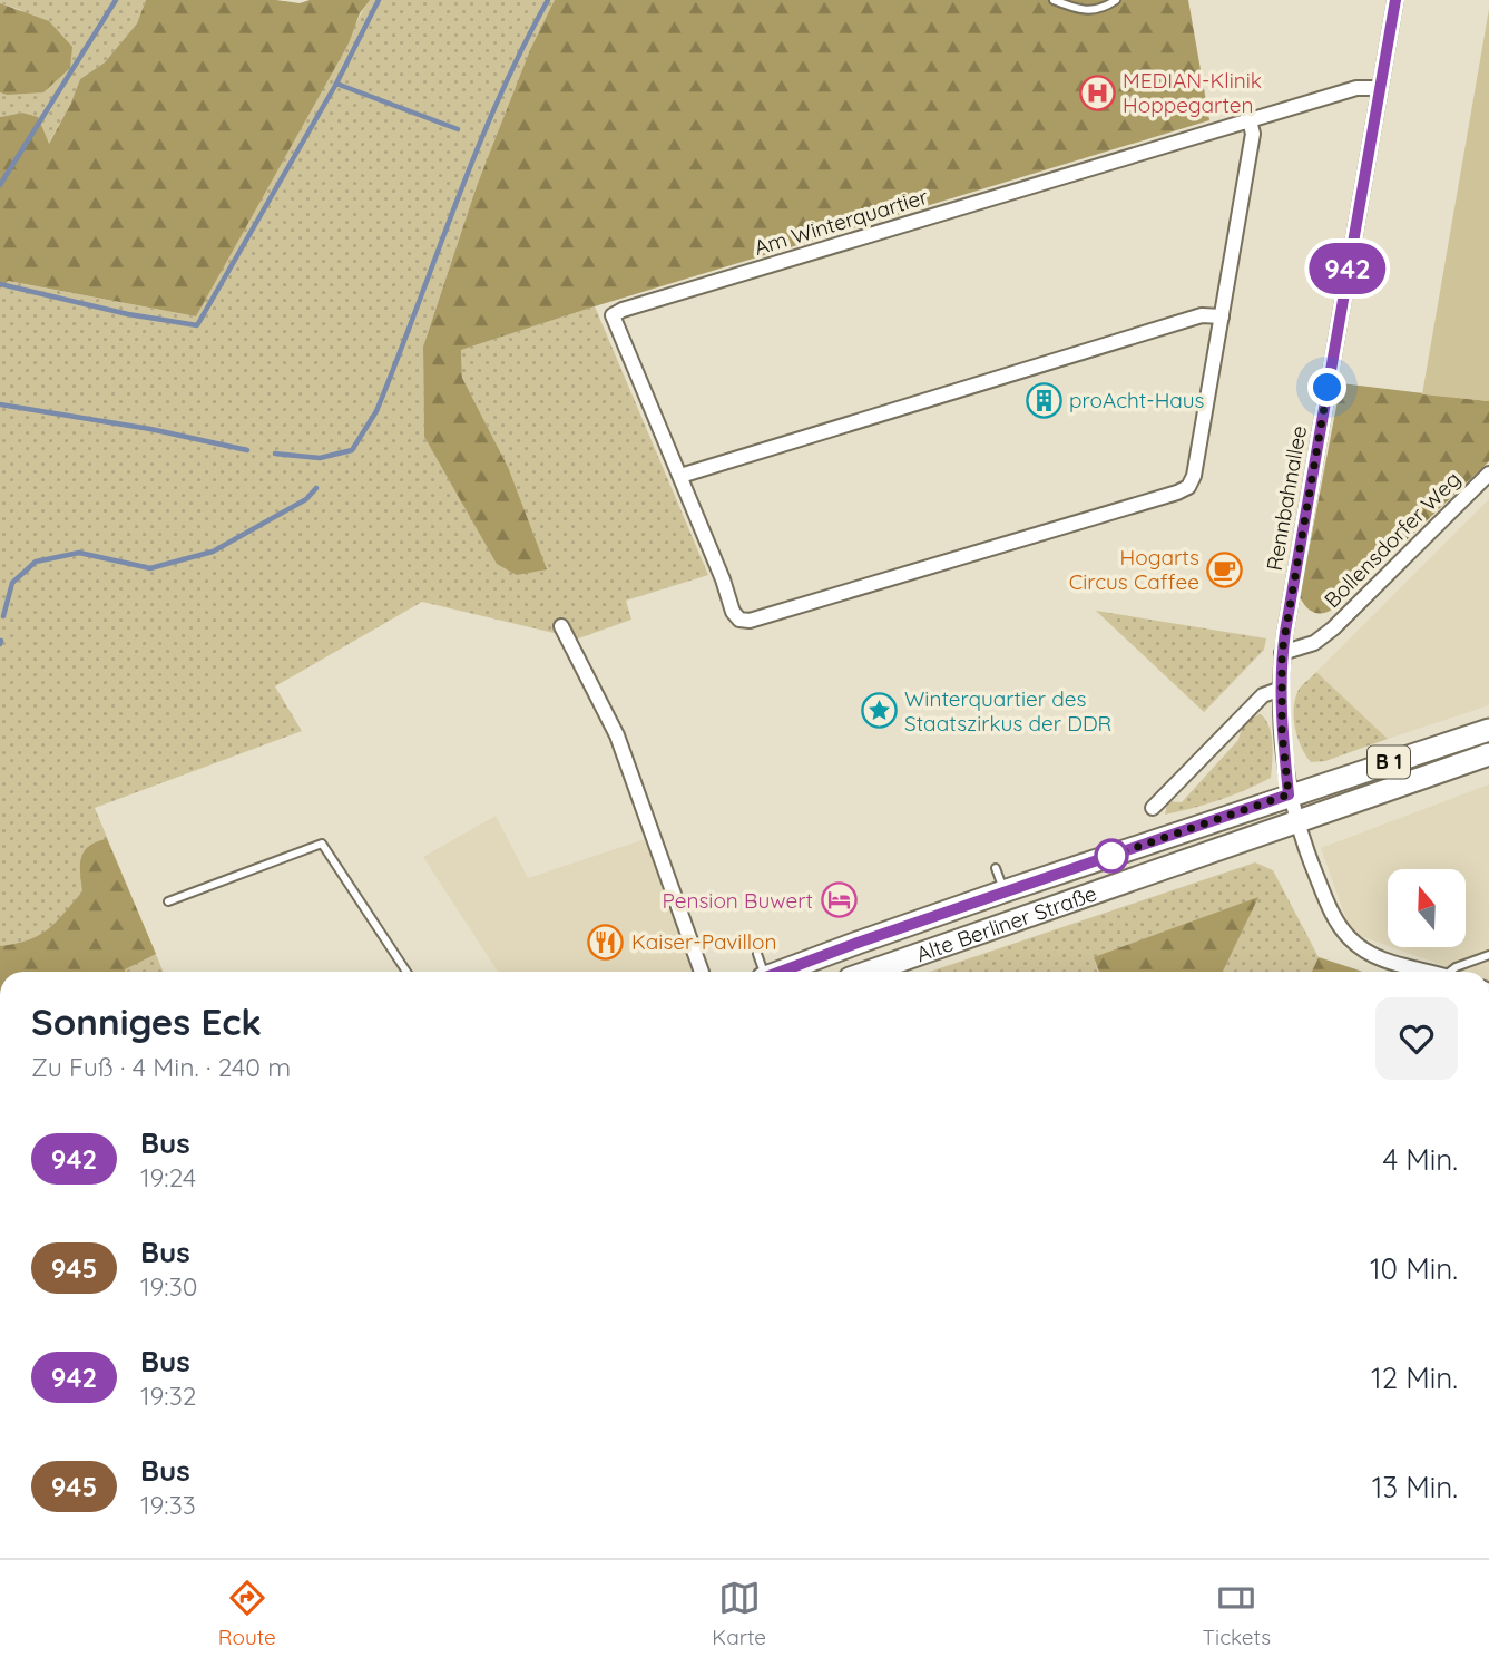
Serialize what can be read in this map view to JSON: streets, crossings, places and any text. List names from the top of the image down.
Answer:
{
  "streets": {
    "main road": ["B 1", "Alte Berliner Straße"],
    "street": ["Am Winterquartier", "Rennbahnallee", "Bollensdorfer Weg"]
  },
  "crossings": [
    ["Am Winterquartier", "Rennbahnallee"],
    ["Rennbahnallee", "Bollensdorfer Weg"],
    ["Rennbahnallee", "B 1"],
    ["Rennbahnallee", "Alte Berliner Straße"],
    ["B 1", "Alte Berliner Straße"]
  ],
  "places": {
    "hospital": ["MEDIAN-Klinik Hoppegarten"],
    "building": ["proAcht-Haus"],
    "cafe": ["Hogarts Circus Caffee"],
    "place": ["Winterquartier des Staatszirkus der DDR"],
    "hotel": ["Pension Buwert"],
    "restaurant": ["Kaiser-Pavillon"]
  },
  "lines": ["bus line 942"],
  "north": "top",
  "page": {
    "on_map": "942",
    "heading": ["Sonniges Eck", "Zu Fuß · 4 Min. · 240 m"],
    "list": [
      {
        "mark": "942",
        "name": "Bus",
        "note": "19:24",
        "value": "4 Min."
      },
      {
        "mark": "945",
        "name": "Bus",
        "note": "19:30",
        "value": "10 Min."
      },
      {
        "mark": "942",
        "name": "Bus",
        "note": "19:32",
        "value": "12 Min."
      },
      {
        "mark": "945",
        "name": "Bus",
        "note": "19:33",
        "value": "13 Min."
      }
    ],
    "tabs": ["Route", "Karte", "Tickets"]
  }
}
